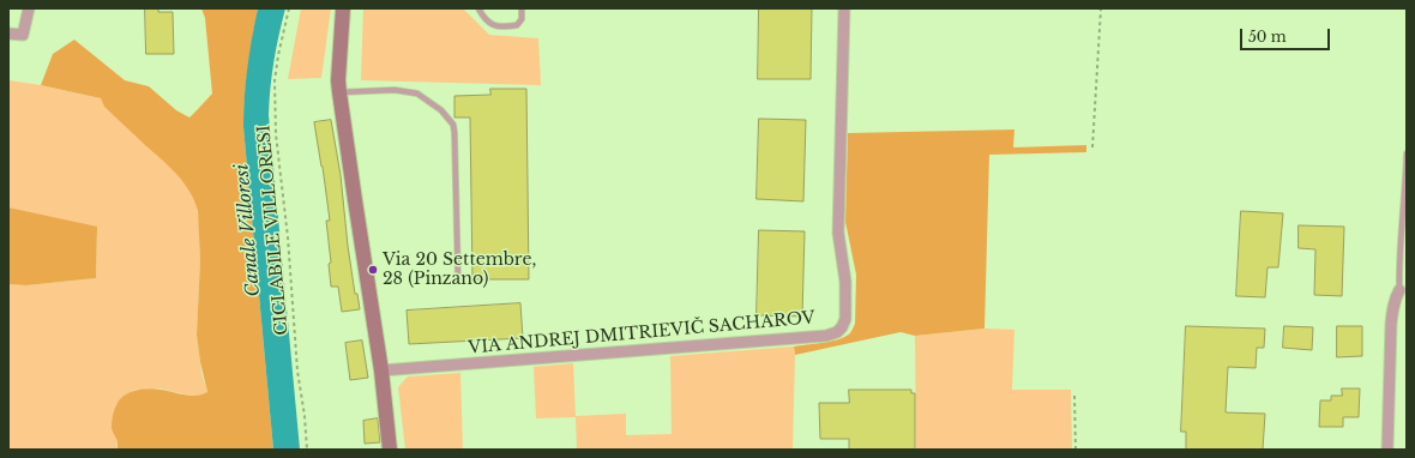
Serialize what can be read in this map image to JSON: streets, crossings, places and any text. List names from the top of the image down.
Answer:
{
  "streets": {
    "street": ["VIA ANDREJ DMITRIEVIČ SACHAROV"],
    "path": ["CICLABILE VILLORESI"]
  },
  "water": ["Canale Villoresi"],
  "places": ["Via 20 Settembre, 28 (Pinzano)"],
  "scale_bar": "50 m"
}
